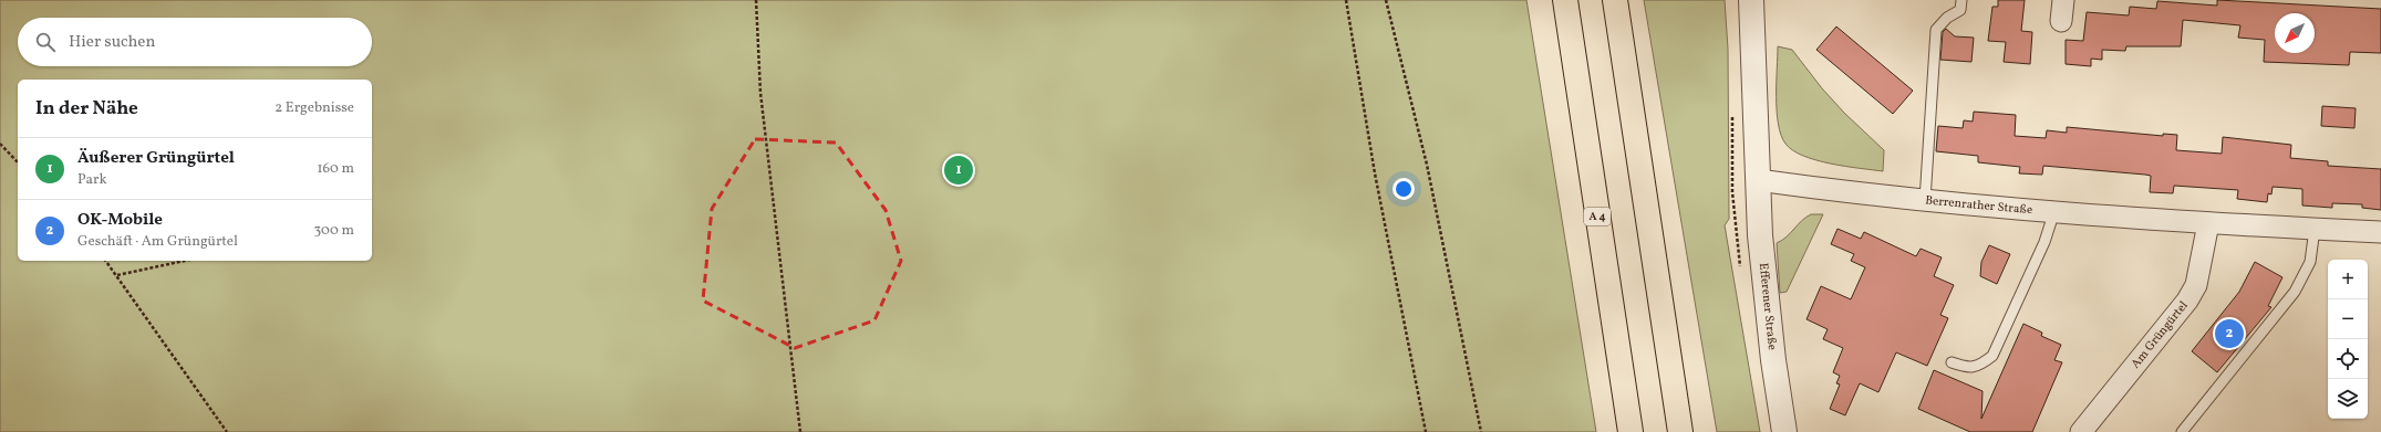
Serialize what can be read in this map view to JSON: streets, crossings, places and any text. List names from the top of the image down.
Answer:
{
  "streets": {
    "highway": ["A 4"],
    "street": ["Berrenrather Straße", "Efferener Straße", "Am Grüngürtel"]
  },
  "crossings": [
    ["Berrenrather Straße", "Efferener Straße"],
    ["Berrenrather Straße", "Am Grüngürtel"]
  ],
  "north": "bottom left",
  "page": {
    "search": "Hier suchen",
    "heading": ["In der Nähe", "2 Ergebnisse"],
    "list": [
      {
        "mark": "1",
        "name": "Äußerer Grüngürtel",
        "note": "Park",
        "value": "160 m"
      },
      {
        "mark": "2",
        "name": "OK-Mobile",
        "note": "Geschäft · Am Grüngürtel",
        "value": "300 m"
      }
    ],
    "pins": ["1", "2"],
    "map_buttons": ["+", "−"]
  }
}
